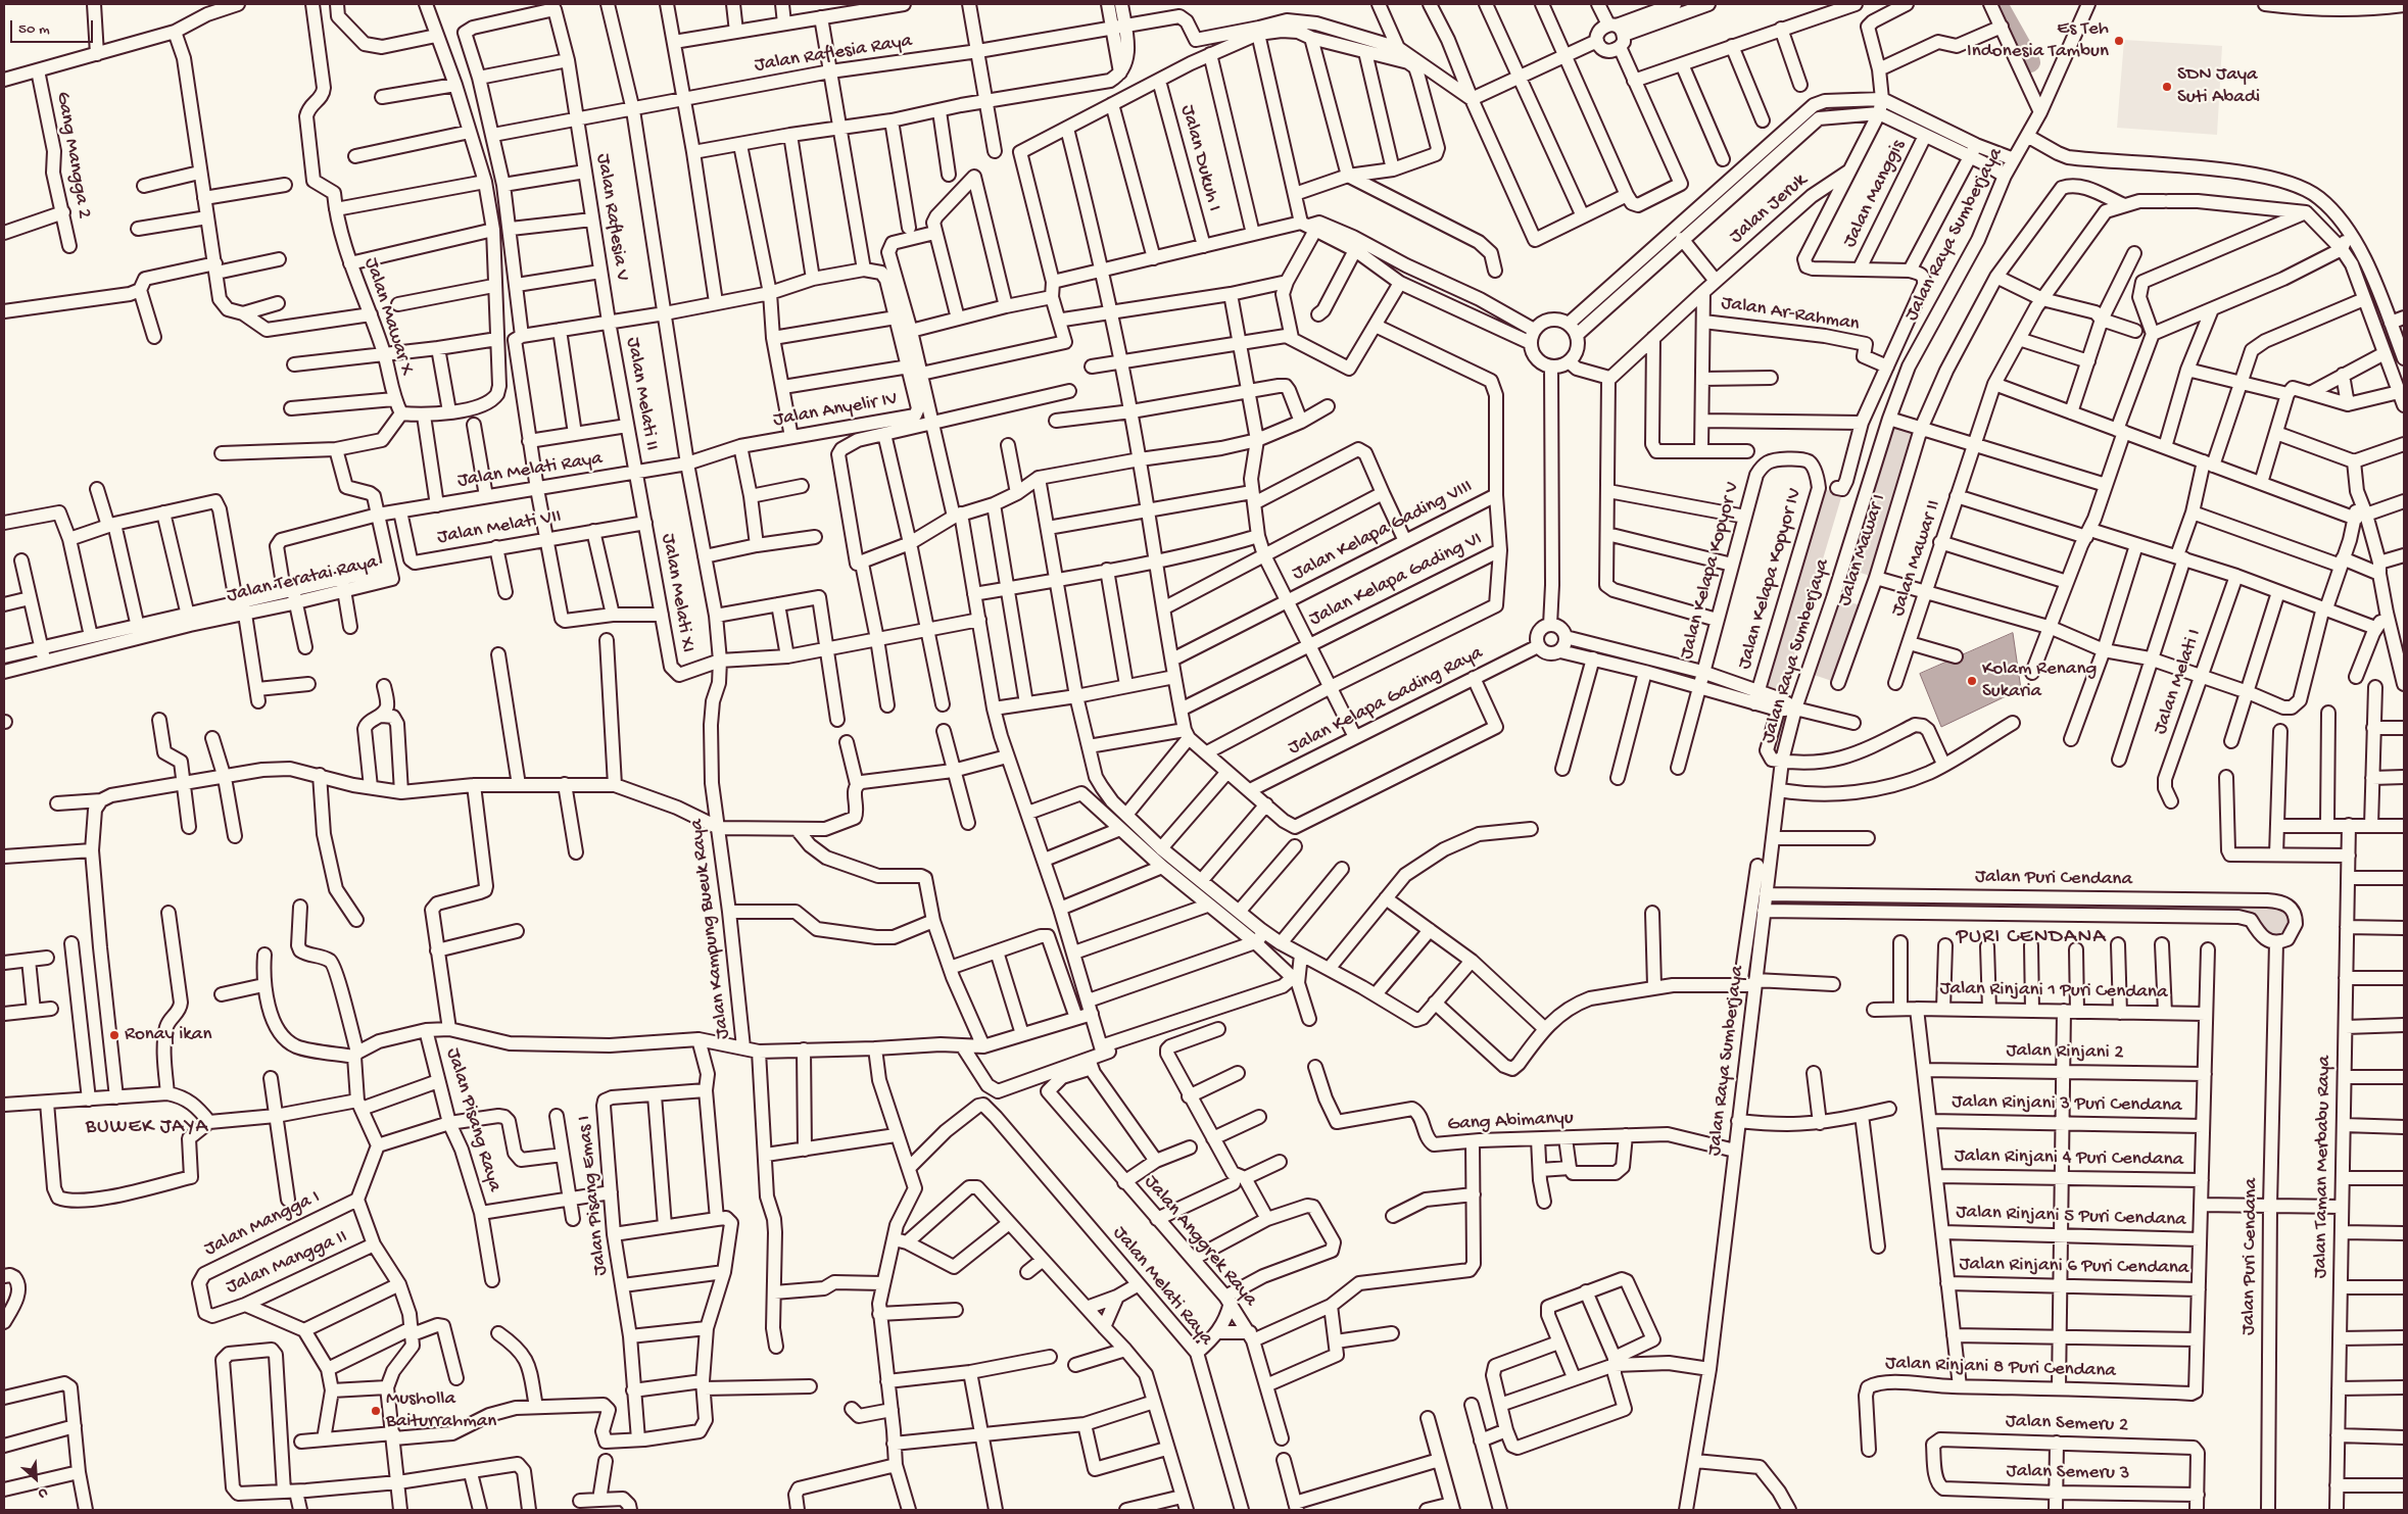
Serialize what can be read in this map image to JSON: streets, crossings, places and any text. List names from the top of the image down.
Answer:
{
  "streets": {
    "street": [
      "Jalan Raflesia Raya",
      "Gang Mangga 2",
      "Jalan Dukuh I",
      "Jalan Manggis",
      "Jalan Jeruk",
      "Jalan Raflesia V",
      "Jalan Raya Sumberjaya",
      "Jalan Ar-Rahman",
      "Jalan Mawar X",
      "Jalan Melati II",
      "Jalan Anyelir IV",
      "Jalan Melati Raya",
      "Jalan Melati VII",
      "Jalan Kelapa Gading VIII",
      "Jalan Mawar I",
      "Jalan Mawar II",
      "Jalan Kelapa Kopyor V",
      "Jalan Kelapa Kopyor IV",
      "Jalan Teratai Raya",
      "Jalan Kelapa Gading VI",
      "Jalan Melati XI",
      "Jalan Melati I",
      "Jalan Kelapa Gading Raya",
      "Jalan Puri Cendana",
      "Jalan Kampung Bueuk Raya",
      "Jalan Rinjani 1 Puri Cendana",
      "Jalan Rinjani 2",
      "Jalan Rinjani 3 Puri Cendana",
      "Jalan Pisang Raya",
      "Gang Abimanyu",
      "Jalan Rinjani 4 Puri Cendana",
      "Jalan Taman Merbabu Raya",
      "Jalan Pisang Emas I",
      "Jalan Rinjani 5 Puri Cendana",
      "Jalan Mangga I",
      "Jalan Anggrek Raya",
      "Jalan Mangga II",
      "Jalan Rinjani 6 Puri Cendana",
      "Jalan Rinjani 8 Puri Cendana",
      "Jalan Semeru 2",
      "Jalan Semeru 3"
    ]
  },
  "crossings": [
    ["Jalan Raflesia Raya", "Jalan Raflesia V"],
    ["Jalan Raflesia Raya", "Jalan Kampung Bueuk Raya"],
    ["Jalan Raflesia V", "Jalan Melati II"],
    ["Jalan Raya Sumberjaya", "Jalan Puri Cendana"],
    ["Jalan Raya Sumberjaya", "Gang Abimanyu"],
    ["Jalan Melati II", "Jalan Melati Raya"],
    ["Jalan Melati II", "Jalan Melati XI"],
    ["Jalan Anyelir IV", "Jalan Melati Raya"],
    ["Jalan Anyelir IV", "Jalan Kampung Bueuk Raya"],
    ["Jalan Melati Raya", "Jalan Melati VII"],
    ["Jalan Melati Raya", "Jalan Teratai Raya"],
    ["Jalan Melati Raya", "Jalan Melati XI"],
    ["Jalan Melati Raya", "Jalan Kampung Bueuk Raya"],
    ["Jalan Melati VII", "Jalan Melati XI"],
    ["Jalan Mawar I", "Jalan Mawar II"],
    ["Jalan Kelapa Kopyor V", "Jalan Kelapa Kopyor IV"],
    ["Jalan Melati XI", "Jalan Kampung Bueuk Raya"],
    ["Jalan Kampung Bueuk Raya", "Jalan Pisang Raya"],
    ["Jalan Pisang Raya", "Jalan Pisang Emas I"],
    ["Jalan Mangga I", "Jalan Mangga II"],
    ["Jalan Semeru 2", "Jalan Semeru 3"]
  ],
  "districts": ["PURI CENDANA", "BUWEK JAYA"],
  "places": [
    "Es Teh Indonesia Tambun",
    "SDN Jaya Suti Abadi",
    "Kolam Renang Sukaria",
    "Ronay ikan",
    "Musholla Baiturrahman"
  ],
  "scale_bar": "50 m",
  "north": "bottom right"
}
